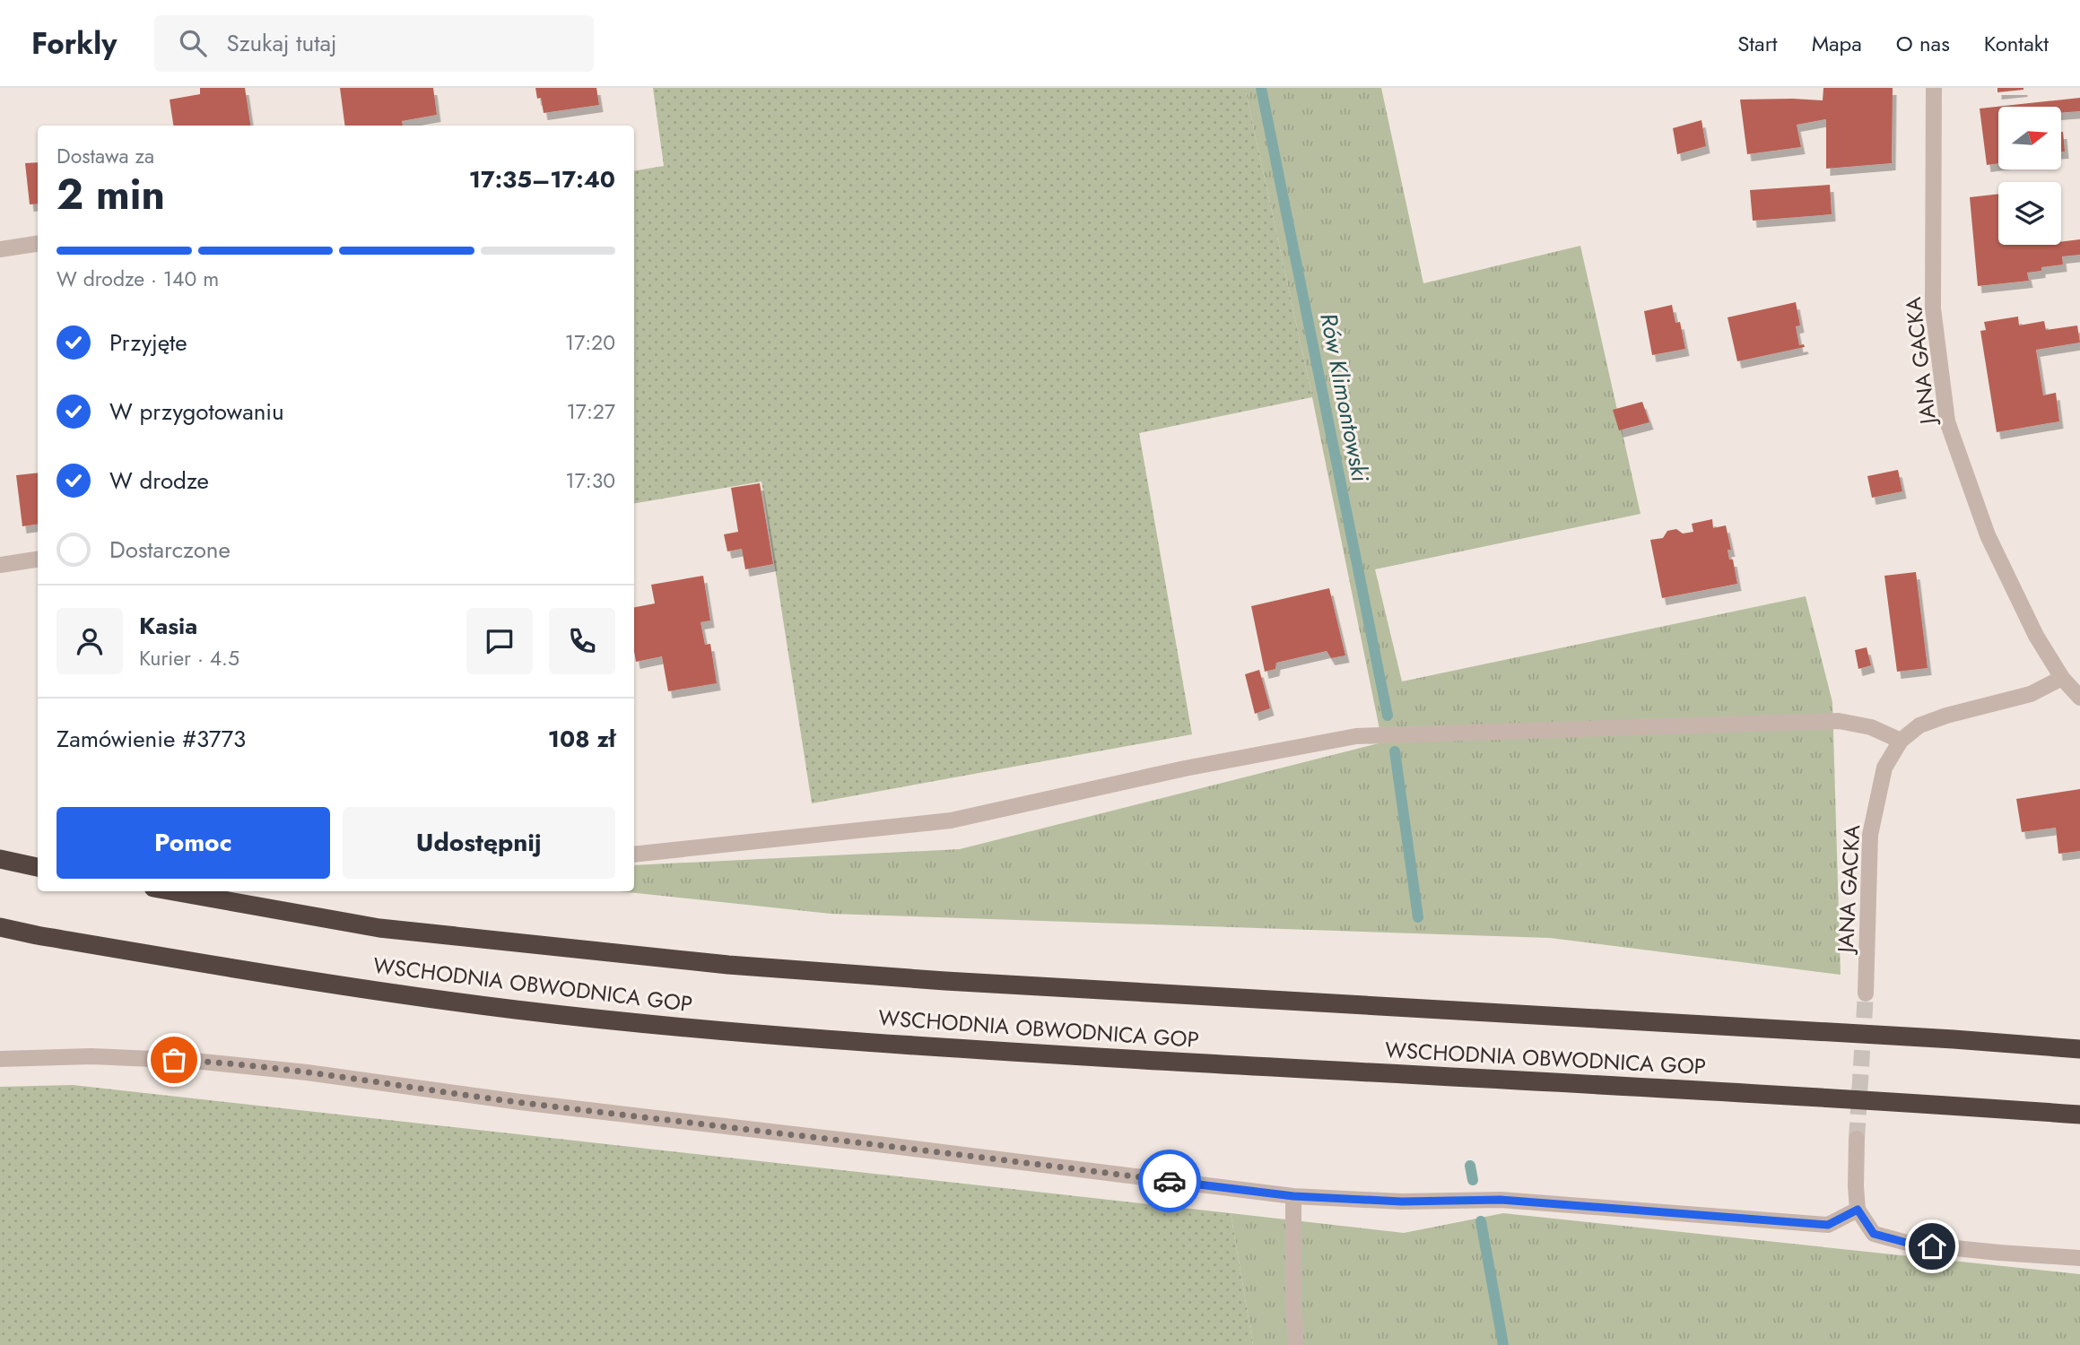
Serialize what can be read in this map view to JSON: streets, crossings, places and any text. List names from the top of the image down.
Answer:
{
  "streets": {
    "highway": ["WSCHODNIA OBWODNICA GOP"],
    "street": ["JANA GACKA"]
  },
  "water": ["Rów Klimontowski"],
  "north": "right",
  "page": {
    "header": "Forkly",
    "search": "Szukaj tutaj",
    "nav": [
      "Start",
      "Mapa",
      "O nas",
      "Kontakt"
    ],
    "heading": ["2 min", "Dostawa za", "17:35–17:40"],
    "panel": [
      "Kasia",
      "Kurier · 4.5",
      "Zamówienie #3773",
      "108 zł"
    ],
    "bar": "W drodze · 140 m",
    "list": [
      ["Przyjęte", "17:20"],
      ["W przygotowaniu", "17:27"],
      ["W drodze", "17:30"],
      "Dostarczone"
    ],
    "buttons": ["Pomoc", "Udostępnij"]
  }
}
